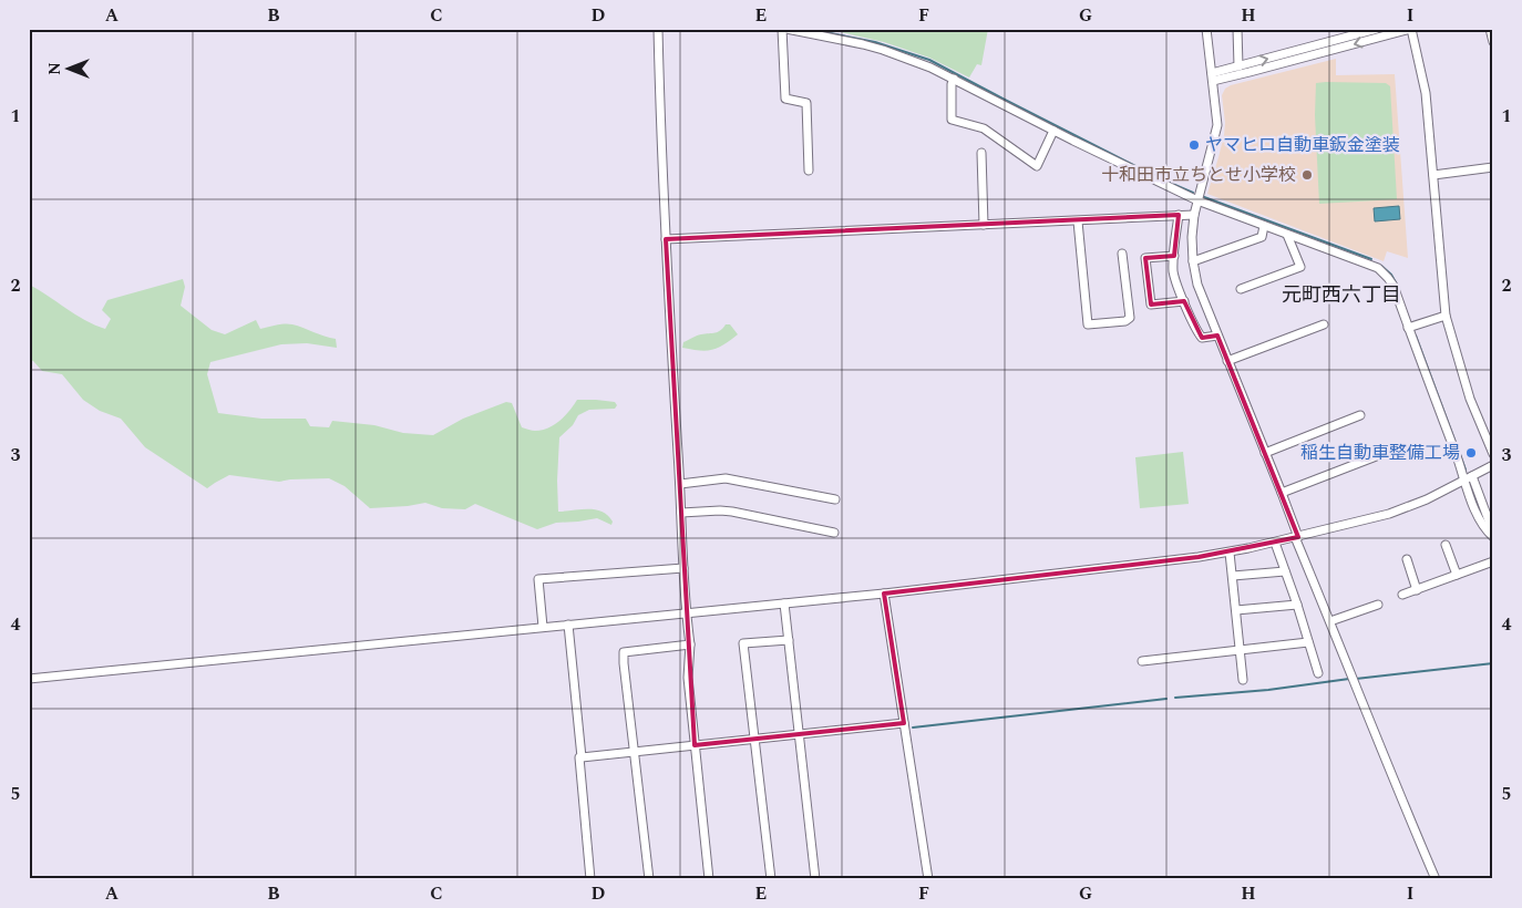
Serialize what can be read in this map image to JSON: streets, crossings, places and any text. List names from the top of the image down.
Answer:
{
  "districts": ["元町西六丁目"],
  "places": ["ヤマヒロ自動車鈑金塗装", "十和田市立ちとせ小学校", "稲生自動車整備工場"],
  "north": "left",
  "grid": {
    "columns": [
      "A",
      "B",
      "C",
      "D",
      "E",
      "F",
      "G",
      "H",
      "I"
    ],
    "rows": [
      "1",
      "2",
      "3",
      "4",
      "5"
    ]
  }
}
